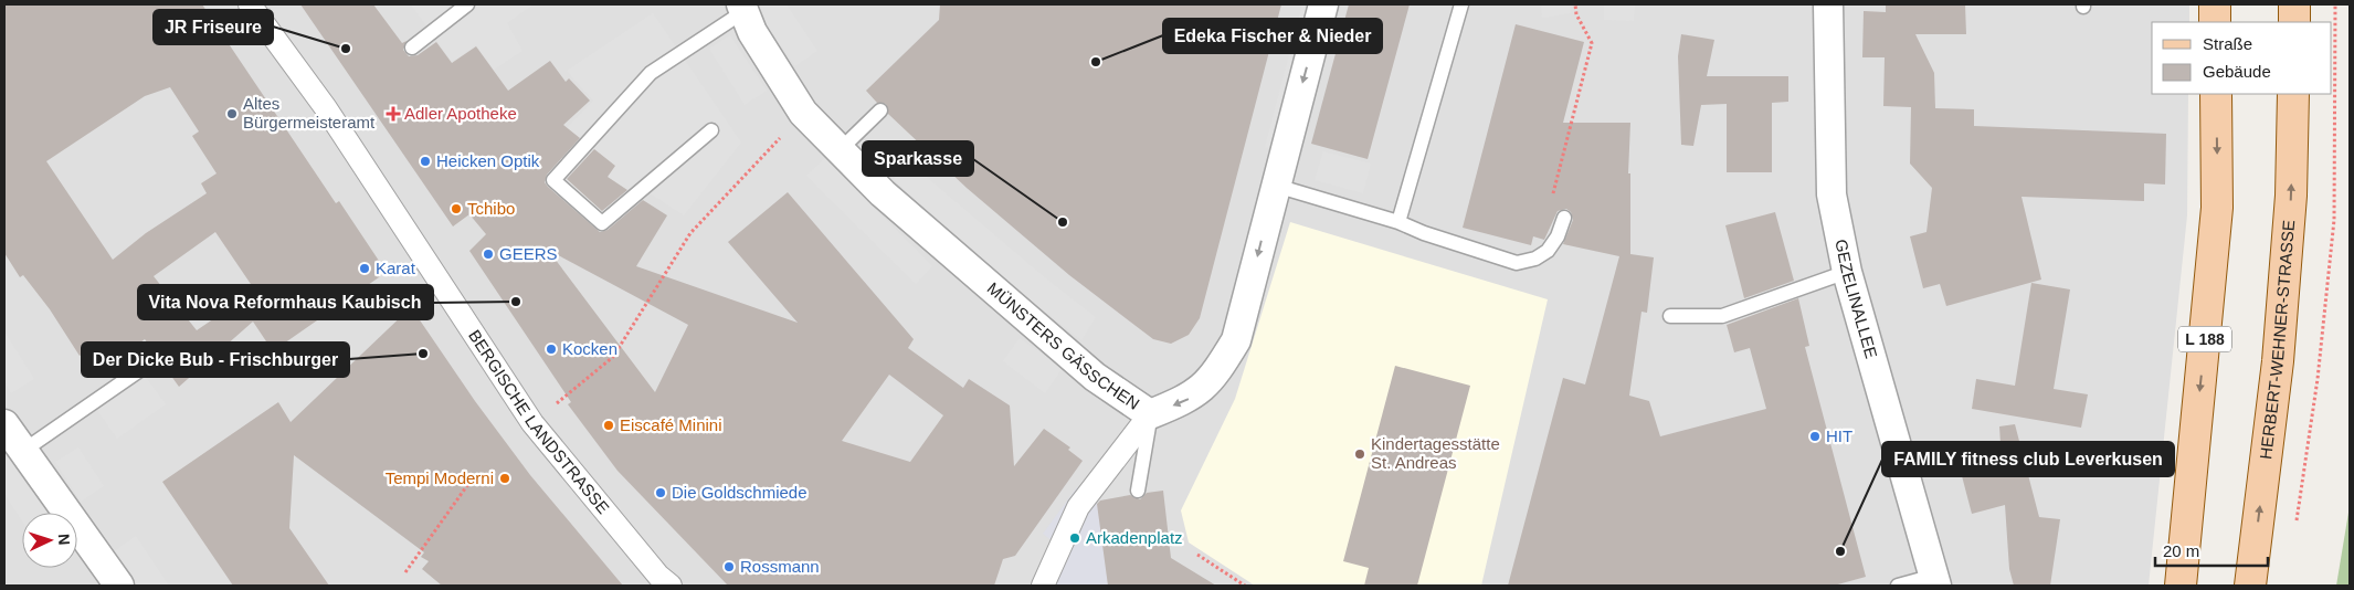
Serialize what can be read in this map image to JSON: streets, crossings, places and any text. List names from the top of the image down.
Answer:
{
  "streets": {
    "main road": ["L 188", "HERBERT-WEHNER-STRASSE"],
    "street": ["GEZELINALLEE", "MÜNSTERS GÄSSCHEN", "BERGISCHE LANDSTRASSE"]
  },
  "one_way": ["MÜNSTERS GÄSSCHEN"],
  "places": {
    "other": [
      "JR Friseure",
      "Edeka Fischer & Nieder",
      "Altes Bürgermeisteramt",
      "Heicken Optik",
      "Tchibo",
      "Sparkasse",
      "GEERS",
      "Karat",
      "Vita Nova Reformhaus Kaubisch",
      "Kocken",
      "Der Dicke Bub - Frischburger",
      "Eiscafé Minini",
      "HIT",
      "Kindertagesstätte St. Andreas",
      "Tempi Moderni",
      "Die Goldschmiede",
      "Arkadenplatz",
      "FAMILY fitness club Leverkusen",
      "Rossmann"
    ],
    "health": ["Adler Apotheke"]
  },
  "legend": ["Straße", "Gebäude"],
  "scale_bar": "20 m",
  "north": "right"
}
